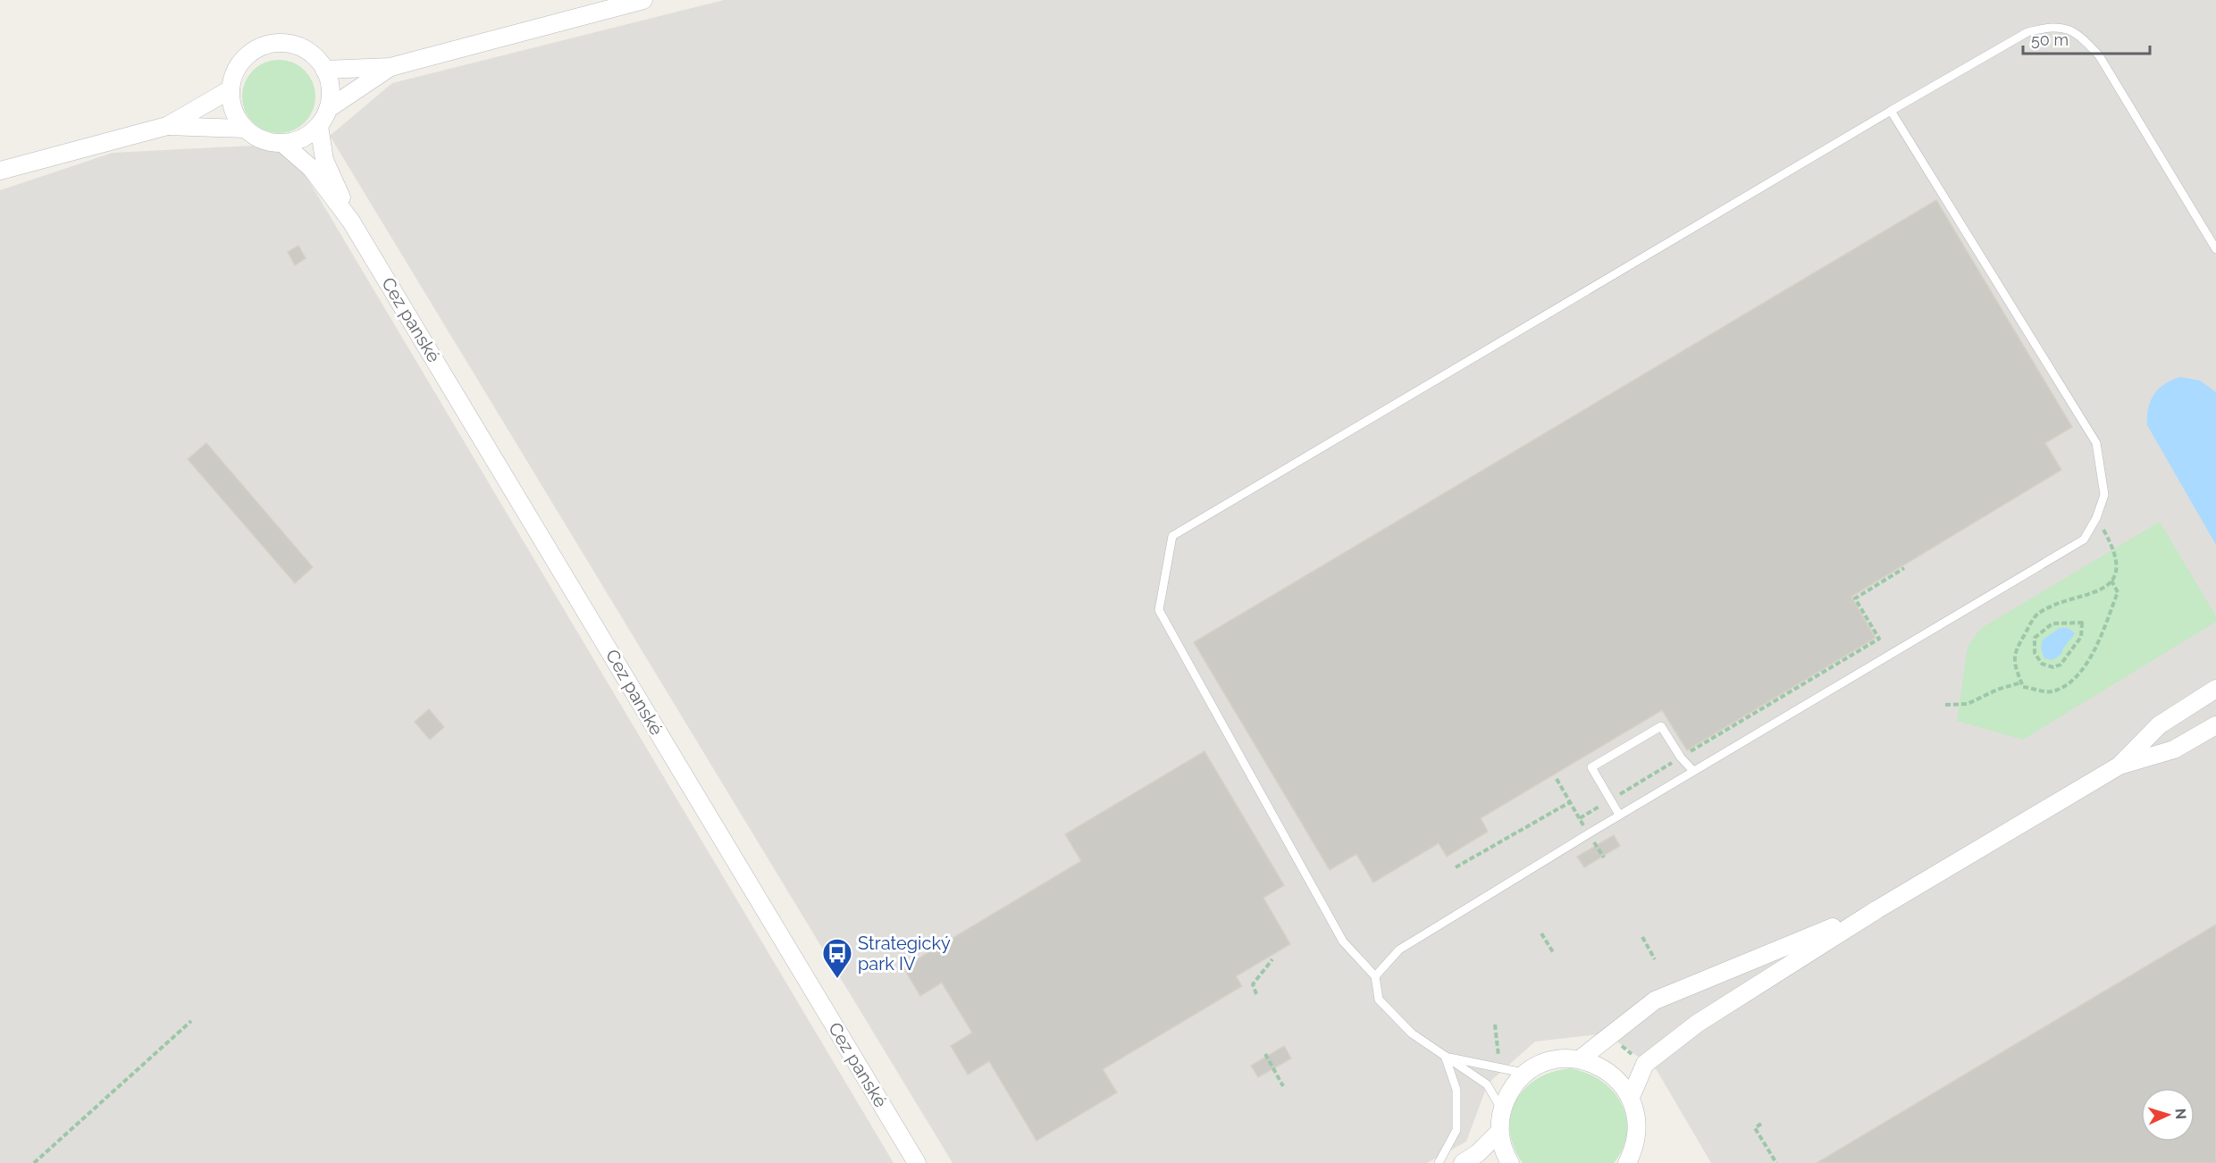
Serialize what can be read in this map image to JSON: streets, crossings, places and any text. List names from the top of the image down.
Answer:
{
  "streets": {
    "street": ["Cez panské"]
  },
  "places": {
    "bus stop": ["Strategický park IV"]
  },
  "scale_bar": "50 m",
  "north": "right"
}
